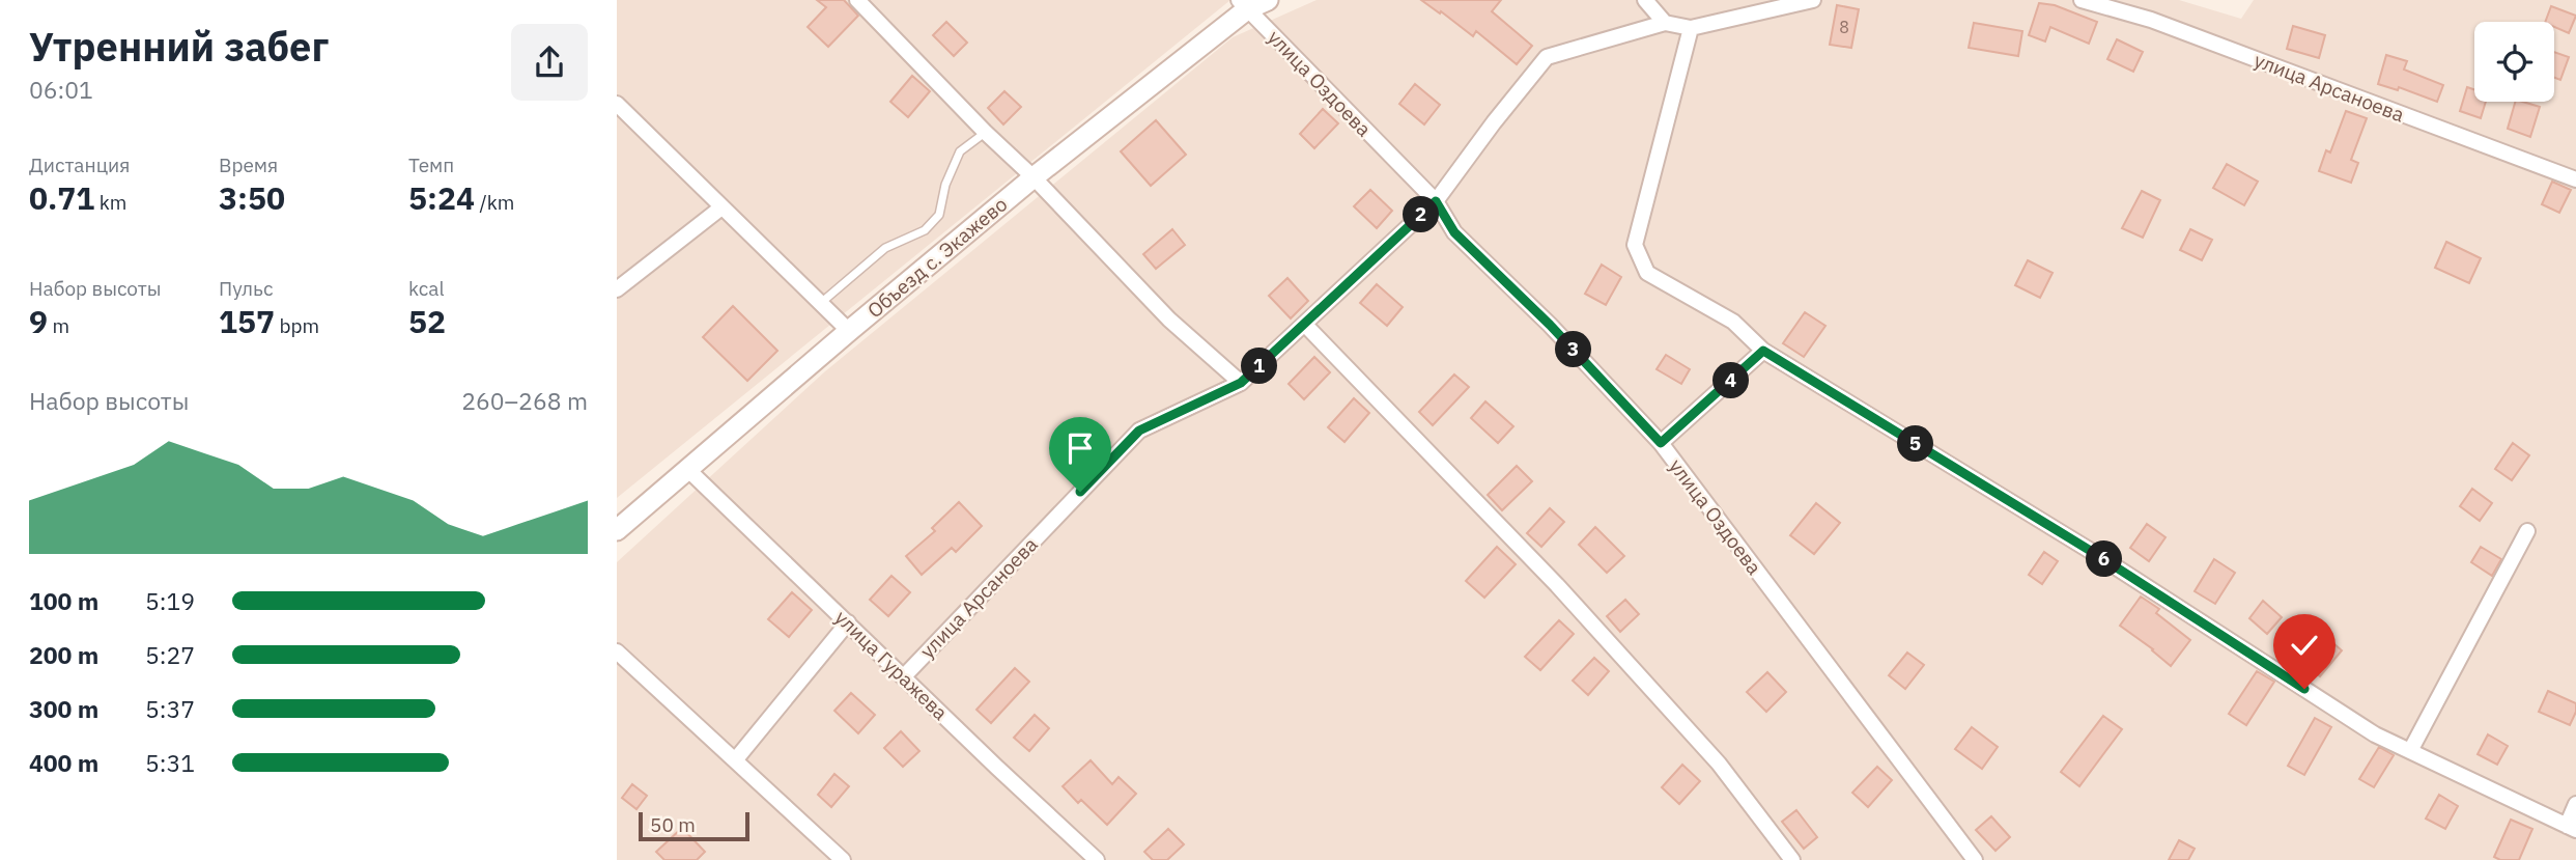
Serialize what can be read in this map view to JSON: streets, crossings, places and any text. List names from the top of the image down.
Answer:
{
  "streets": {
    "main road": ["Объезд с. Экажево"],
    "street": ["улица Оздоева", "улица Арсаноева", "улица Гуражева"]
  },
  "crossings": [
    ["улица Оздоева", "улица Арсаноева"],
    ["улица Оздоева", "Объезд с. Экажево"],
    ["улица Арсаноева", "улица Гуражева"],
    ["Объезд с. Экажево", "улица Гуражева"]
  ],
  "house_numbers": ["8"],
  "scale_bar": "50 m",
  "page": {
    "heading": ["Утренний забег", "06:01"],
    "stats": [
      ["Дистанция", "0.71 km"],
      ["Время", "3:50"],
      ["Темп", "5:24 /km"],
      ["Набор высоты", "9 m"],
      ["Пульс", "157 bpm"],
      ["kcal", "52"]
    ],
    "pins": [
      "2",
      "3",
      "1",
      "4",
      "5",
      "6"
    ],
    "chart": ["Набор высоты", "260–268 m"],
    "list": [
      {
        "name": "100 m",
        "note": "5:19"
      },
      {
        "name": "200 m",
        "note": "5:27"
      },
      {
        "name": "300 m",
        "note": "5:37"
      },
      {
        "name": "400 m",
        "note": "5:31"
      }
    ],
    "scale": "50 m"
  }
}
